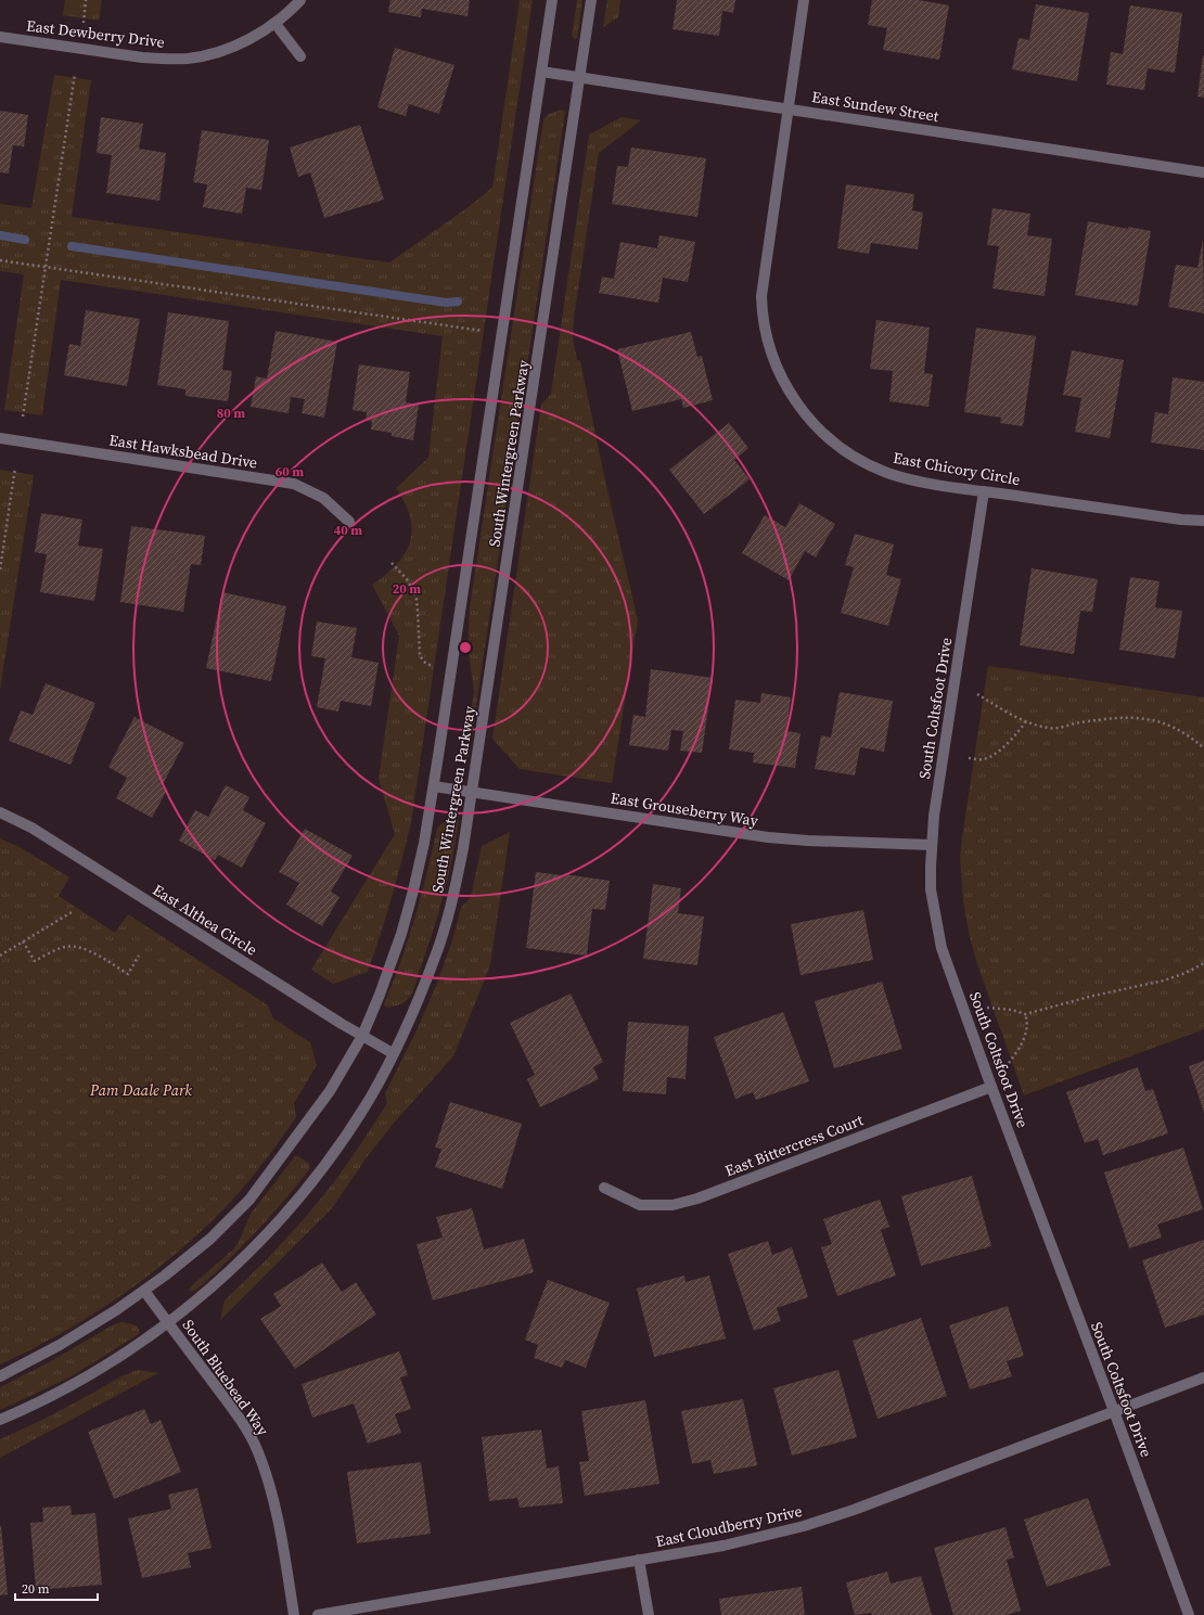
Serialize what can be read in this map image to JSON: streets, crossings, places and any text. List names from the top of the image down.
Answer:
{
  "streets": {
    "street": [
      "East Dewberry Drive",
      "East Sundew Street",
      "East Hawksbead Drive",
      "South Wintergreen Parkway",
      "East Chicory Circle",
      "South Coltsfoot Drive",
      "East Grouseberry Way",
      "East Althea Circle",
      "East Bittercress Court",
      "South Bluebead Way",
      "East Cloudberry Drive"
    ]
  },
  "crossings": [
    ["East Sundew Street", "South Wintergreen Parkway"],
    ["East Sundew Street", "East Chicory Circle"],
    ["South Wintergreen Parkway", "East Grouseberry Way"],
    ["South Wintergreen Parkway", "East Althea Circle"],
    ["South Wintergreen Parkway", "South Bluebead Way"],
    ["East Chicory Circle", "South Coltsfoot Drive"],
    ["South Coltsfoot Drive", "East Grouseberry Way"],
    ["South Coltsfoot Drive", "East Bittercress Court"],
    ["South Coltsfoot Drive", "East Cloudberry Drive"]
  ],
  "parks": ["Pam Daale Park"],
  "scale_bar": "20 m",
  "rings": [
    "80 m",
    "60 m",
    "40 m",
    "20 m"
  ]
}
